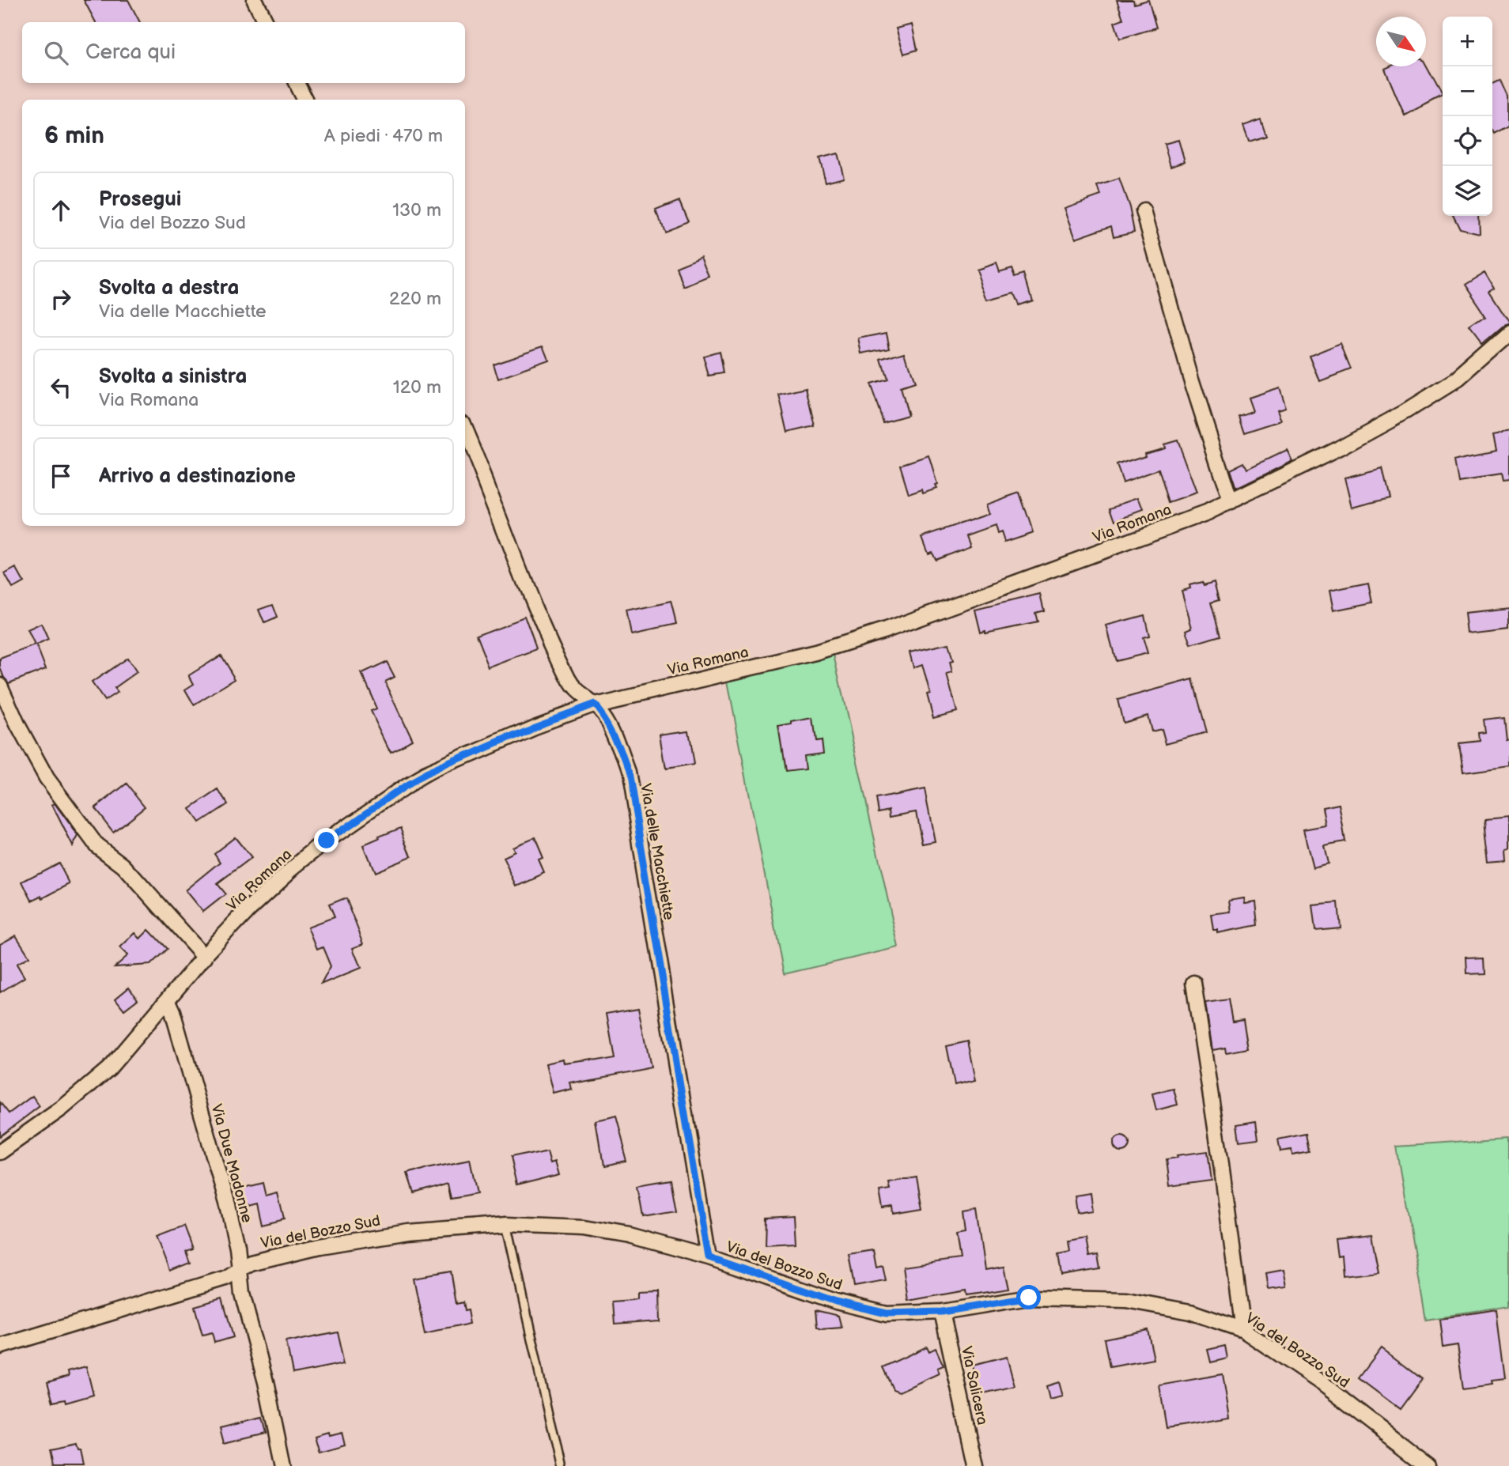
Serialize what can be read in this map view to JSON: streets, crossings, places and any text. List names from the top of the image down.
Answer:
{
  "streets": {
    "street": [
      "Via Romana",
      "Via delle Macchiette",
      "Via Due Madonne",
      "Via del Bozzo Sud",
      "Via Salicera"
    ]
  },
  "crossings": [
    ["Via Romana", "Via delle Macchiette"],
    ["Via Romana", "Via Due Madonne"],
    ["Via delle Macchiette", "Via del Bozzo Sud"],
    ["Via Due Madonne", "Via del Bozzo Sud"],
    ["Via del Bozzo Sud", "Via Salicera"]
  ],
  "north": "bottom right",
  "page": {
    "map_buttons": ["+", "−"],
    "search": "Cerca qui",
    "heading": ["6 min", "A piedi · 470 m"],
    "list": [
      ["Prosegui", "Via del Bozzo Sud", "130 m"],
      ["Svolta a destra", "Via delle Macchiette", "220 m"],
      ["Svolta a sinistra", "Via Romana", "120 m"],
      "Arrivo a destinazione"
    ]
  }
}
